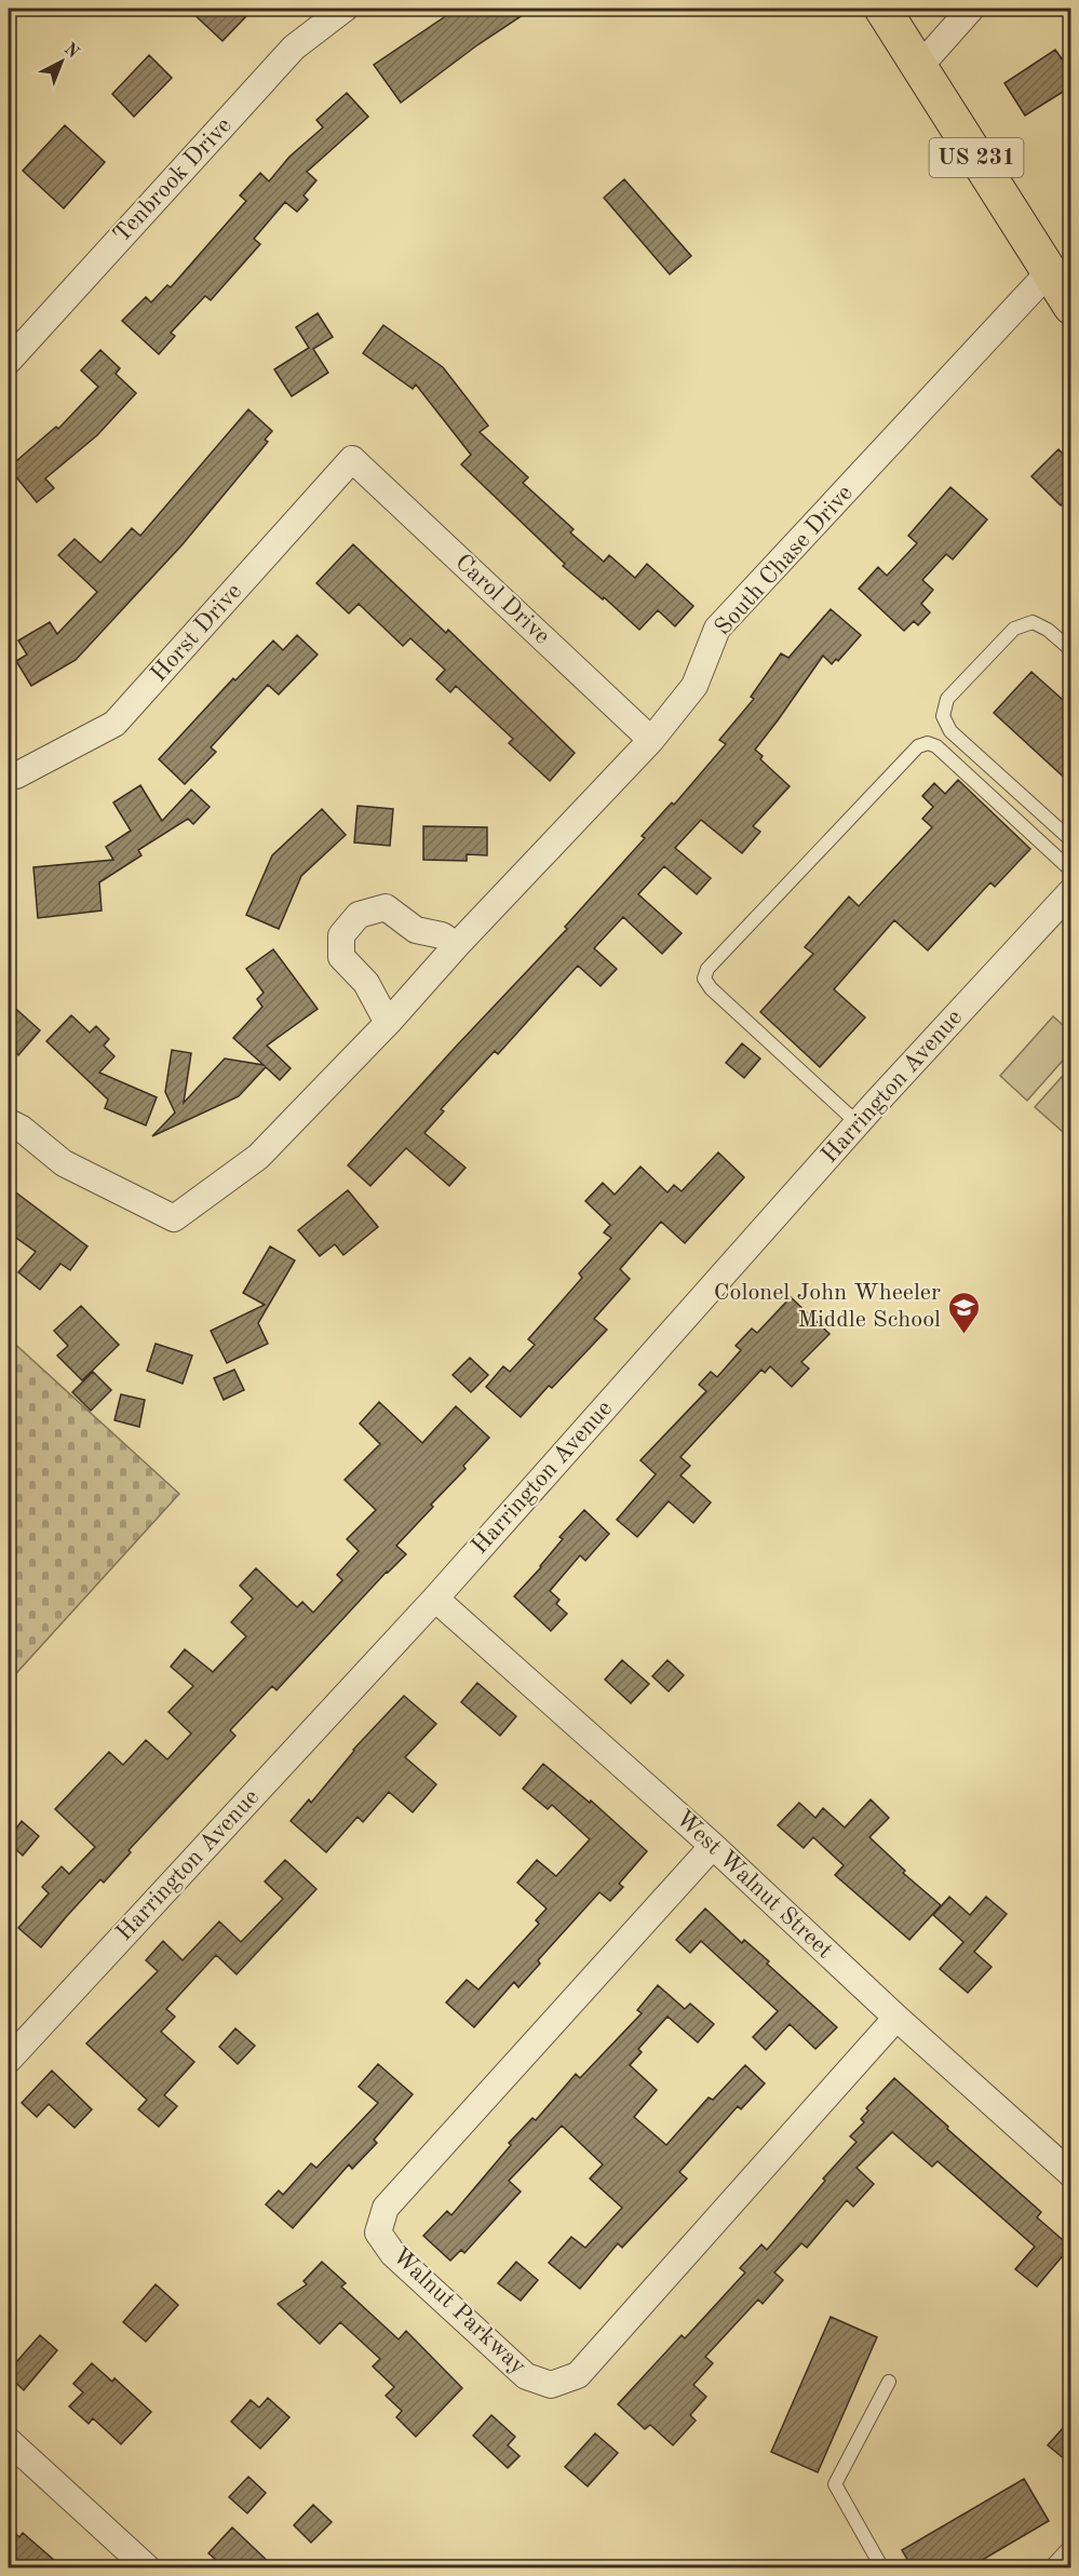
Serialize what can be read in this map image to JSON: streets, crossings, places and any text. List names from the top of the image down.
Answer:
{
  "streets": {
    "main road": ["US 231"],
    "street": [
      "Tenbrook Drive",
      "South Chase Drive",
      "Carol Drive",
      "Horst Drive",
      "Harrington Avenue",
      "West Walnut Street",
      "Walnut Parkway"
    ]
  },
  "crossings": [
    ["US 231", "South Chase Drive"],
    ["South Chase Drive", "Carol Drive"],
    ["Carol Drive", "Horst Drive"],
    ["Harrington Avenue", "West Walnut Street"],
    ["West Walnut Street", "Walnut Parkway"]
  ],
  "places": {
    "school or university": ["Colonel John Wheeler Middle School"]
  },
  "north": "top right"
}
